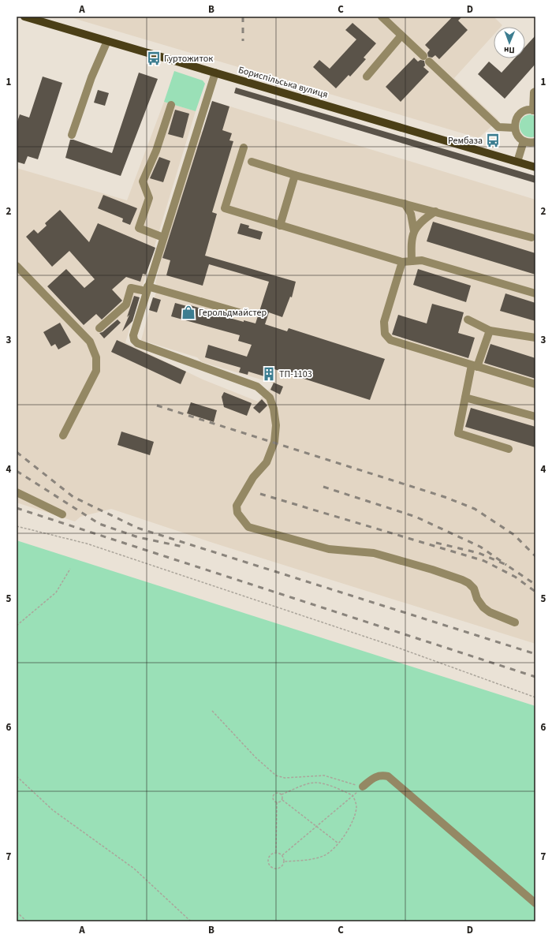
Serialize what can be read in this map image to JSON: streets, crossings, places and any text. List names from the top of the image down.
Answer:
{
  "streets": {
    "main road": ["Бориспільська вулиця"]
  },
  "places": {
    "bus stop": ["Гуртожиток", "Рембаза"],
    "shop": ["Герольдмайстер"],
    "building": ["ТП-1103"]
  },
  "north": "bottom",
  "grid": {
    "columns": [
      "A",
      "B",
      "C",
      "D"
    ],
    "rows": [
      "1",
      "2",
      "3",
      "4",
      "5",
      "6",
      "7"
    ]
  }
}
